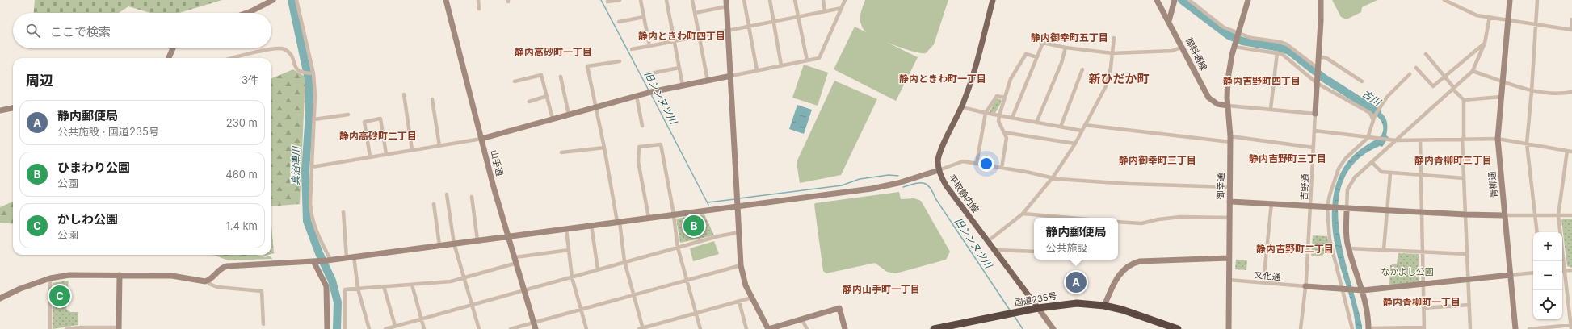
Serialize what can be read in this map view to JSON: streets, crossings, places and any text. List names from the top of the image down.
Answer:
{
  "streets": {
    "highway": ["国道235号"],
    "main road": ["平取静内線"],
    "street": [
      "御料通線",
      "山手通",
      "青柳通",
      "御幸通",
      "吉野通",
      "文化通"
    ]
  },
  "crossings": [
    ["御料通線", "御幸通"],
    ["御幸通", "文化通"],
    ["吉野通", "文化通"],
    ["平取静内線", "国道235号"]
  ],
  "districts": [
    "静内ときわ町四丁目",
    "静内御幸町五丁目",
    "静内高砂町一丁目",
    "静内ときわ町一丁目",
    "新ひだか町",
    "静内吉野町四丁目",
    "静内高砂町二丁目",
    "静内吉野町三丁目",
    "静内御幸町三丁目",
    "静内青柳町三丁目",
    "静内吉野町二丁目",
    "静内山手町一丁目",
    "静内青柳町一丁目"
  ],
  "water": ["旧シンヌツ川", "古川", "真沼津川"],
  "parks": ["なかよし公園"],
  "page": {
    "search": "ここで検索",
    "heading": ["周辺", "3件"],
    "list": [
      {
        "mark": "A",
        "name": "静内郵便局",
        "note": "公共施設 · 国道235号",
        "value": "230 m"
      },
      {
        "mark": "B",
        "name": "ひまわり公園",
        "note": "公園",
        "value": "460 m"
      },
      {
        "mark": "C",
        "name": "かしわ公園",
        "note": "公園",
        "value": "1.4 km"
      }
    ],
    "pins": ["B", "A", "C"],
    "popup": ["静内郵便局", "公共施設"],
    "map_buttons": ["+", "−"]
  }
}
